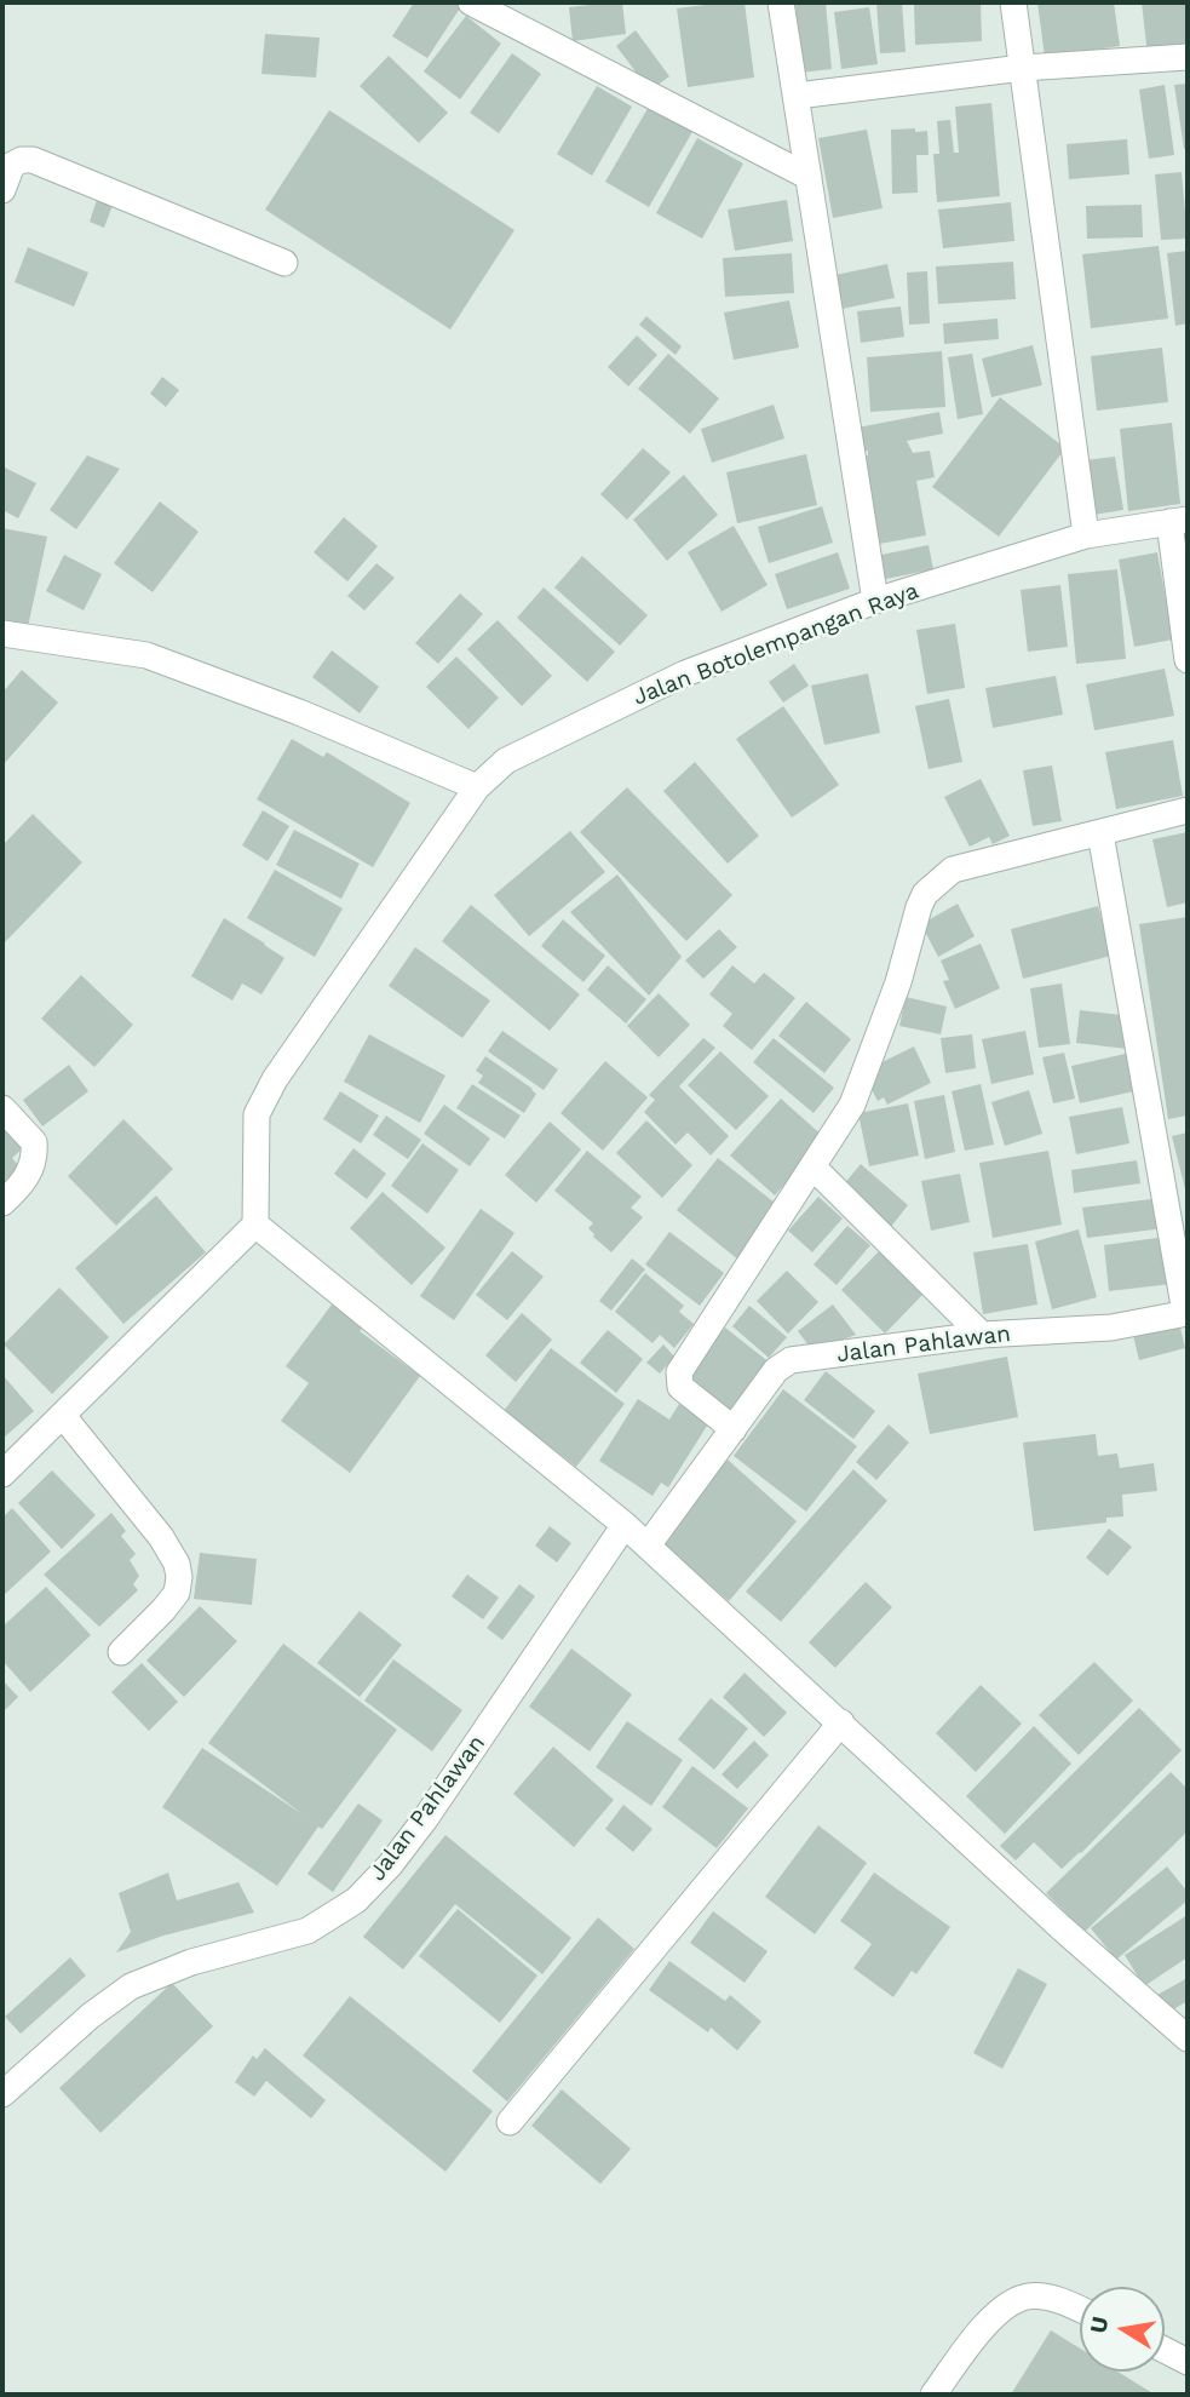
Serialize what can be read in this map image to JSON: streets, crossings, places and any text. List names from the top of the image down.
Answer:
{
  "streets": {
    "street": ["Jalan Botolempangan Raya", "Jalan Pahlawan"]
  },
  "north": "left"
}
